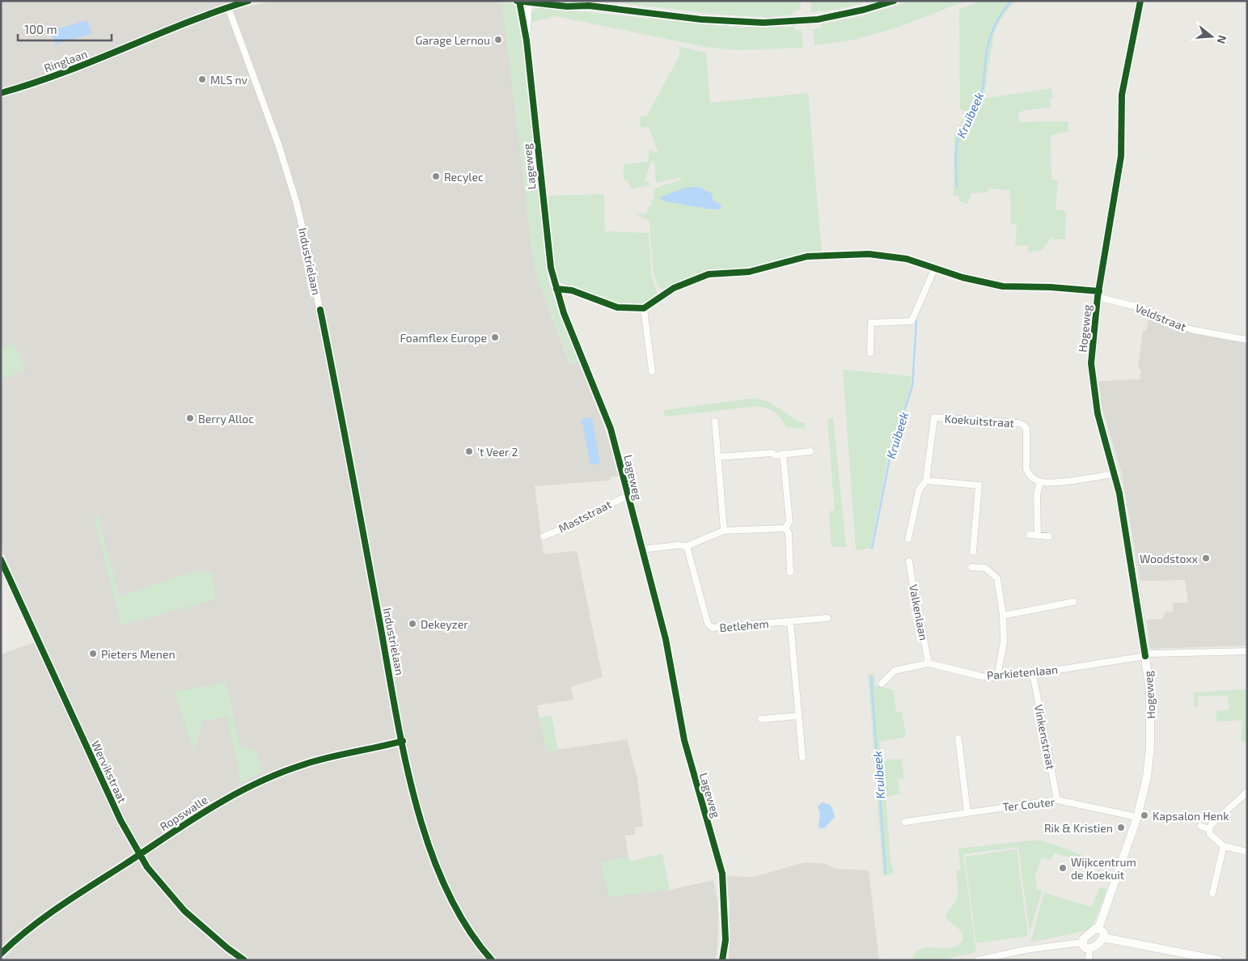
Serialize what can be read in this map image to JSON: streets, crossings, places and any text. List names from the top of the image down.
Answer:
{
  "streets": {
    "street": [
      "Ringlaan",
      "Lageweg",
      "Industrielaan",
      "Veldstraat",
      "Hogeweg",
      "Koekuitstraat",
      "Maststraat",
      "Valkenlaan",
      "Betlehem",
      "Parkietenlaan",
      "Vinkenstraat",
      "Wervikstraat",
      "Ter Couter",
      "Ropswalle"
    ]
  },
  "crossings": [
    ["Ringlaan", "Industrielaan"],
    ["Lageweg", "Maststraat"],
    ["Industrielaan", "Ropswalle"],
    ["Veldstraat", "Hogeweg"],
    ["Hogeweg", "Parkietenlaan"],
    ["Hogeweg", "Ter Couter"],
    ["Valkenlaan", "Parkietenlaan"],
    ["Parkietenlaan", "Vinkenstraat"],
    ["Vinkenstraat", "Ter Couter"],
    ["Wervikstraat", "Ropswalle"]
  ],
  "water": ["Kruibeek"],
  "places": [
    "Garage Lernou",
    "MLS nv",
    "Recylec",
    "Foamflex Europe",
    "Berry Alloc",
    "'t Veer 2",
    "Woodstoxx",
    "Dekeyzer",
    "Pieters Menen",
    "Kapsalon Henk",
    "Rik & Kristien",
    "Wijkcentrum de Koekuit"
  ],
  "scale_bar": "100 m",
  "north": "right"
}
